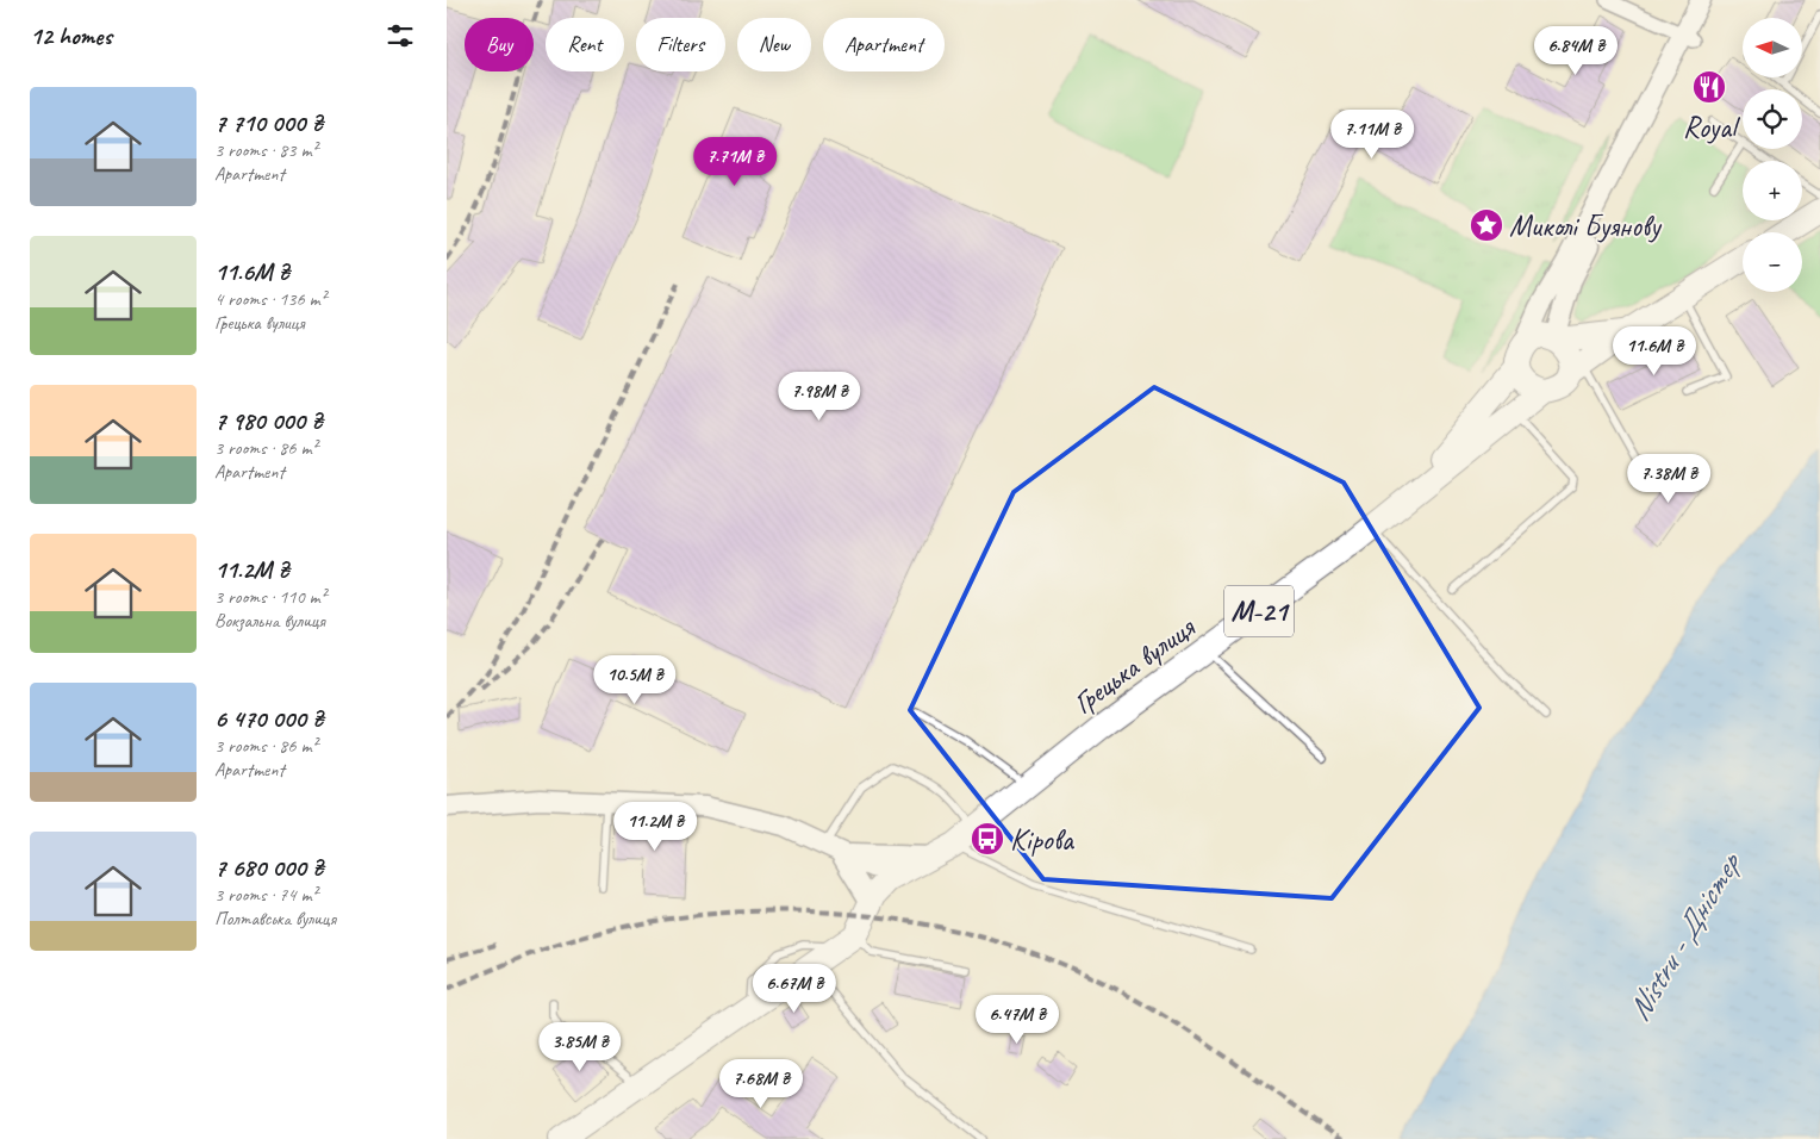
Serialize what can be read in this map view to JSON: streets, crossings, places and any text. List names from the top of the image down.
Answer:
{
  "streets": {
    "highway": ["М-21", "Грецька вулиця"]
  },
  "crossings": [
    ["М-21", "Грецька вулиця"]
  ],
  "water": ["Nistru - Дністер"],
  "places": {
    "restaurant": ["Royal"],
    "place": ["Миколі Буянову"],
    "bus stop": ["Кірова"]
  },
  "north": "left",
  "page": {
    "heading": "12 homes",
    "map_buttons": ["+", "−"],
    "chip": [
      "Buy",
      "Rent",
      "Filters",
      "New",
      "Apartment"
    ],
    "price": [
      "6.84M ₴",
      "7.11M ₴",
      "7.71M ₴",
      "11.6M ₴",
      "7.98M ₴",
      "7.38M ₴",
      "10.5M ₴",
      "11.2M ₴",
      "6.67M ₴",
      "6.47M ₴",
      "3.85M ₴",
      "7.68M ₴"
    ],
    "list": [
      {
        "name": "7 710 000 ₴",
        "note": "3 rooms · 83 m² · Apartment"
      },
      {
        "name": "11.6M ₴",
        "note": "4 rooms · 136 m² · Грецька вулиця"
      },
      {
        "name": "7 980 000 ₴",
        "note": "3 rooms · 86 m² · Apartment"
      },
      {
        "name": "11.2M ₴",
        "note": "3 rooms · 110 m² · Вокзальна вулиця"
      },
      {
        "name": "6 470 000 ₴",
        "note": "3 rooms · 86 m² · Apartment"
      },
      {
        "name": "7 680 000 ₴",
        "note": "3 rooms · 74 m² · Полтавська вулиця"
      }
    ]
  }
}
